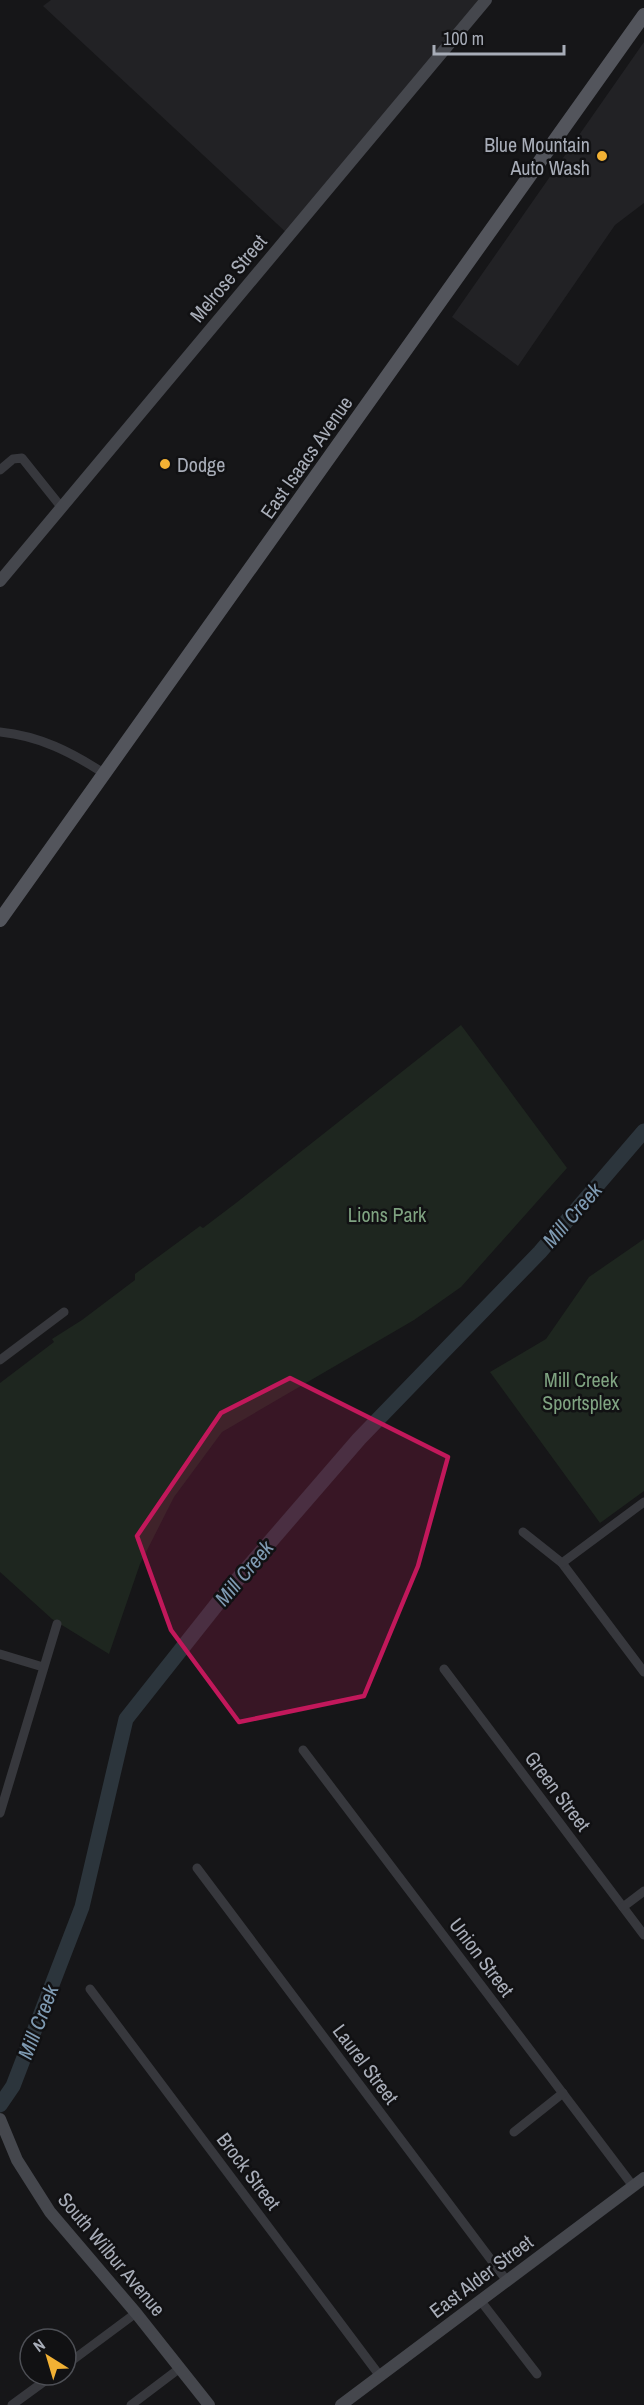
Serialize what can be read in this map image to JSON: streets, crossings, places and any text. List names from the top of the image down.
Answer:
{
  "streets": {
    "main road": ["East Isaacs Avenue"],
    "street": [
      "Melrose Street",
      "Green Street",
      "Union Street",
      "Laurel Street",
      "Brock Street",
      "South Wilbur Avenue",
      "East Alder Street"
    ]
  },
  "crossings": [
    ["Union Street", "East Alder Street"],
    ["Laurel Street", "East Alder Street"],
    ["Brock Street", "East Alder Street"]
  ],
  "water": ["Mill Creek"],
  "parks": ["Lions Park", "Mill Creek Sportsplex"],
  "places": ["Blue Mountain Auto Wash", "Dodge"],
  "scale_bar": "100 m",
  "north": "top left"
}
